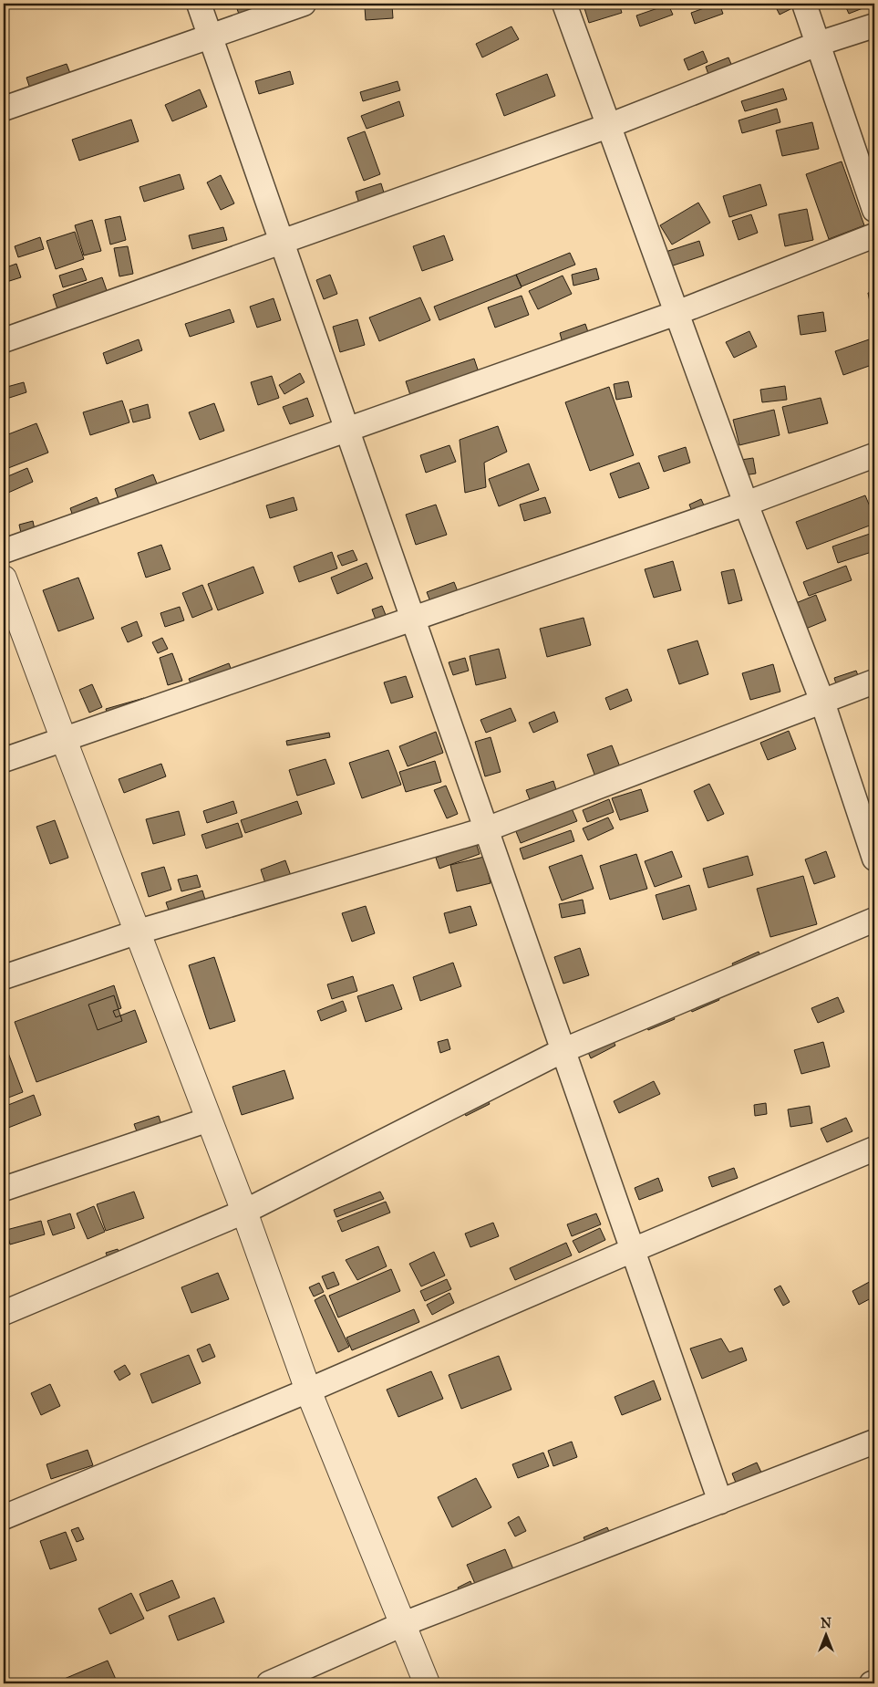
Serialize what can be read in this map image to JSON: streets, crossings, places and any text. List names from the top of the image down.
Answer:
{
  "north": "top"
}
